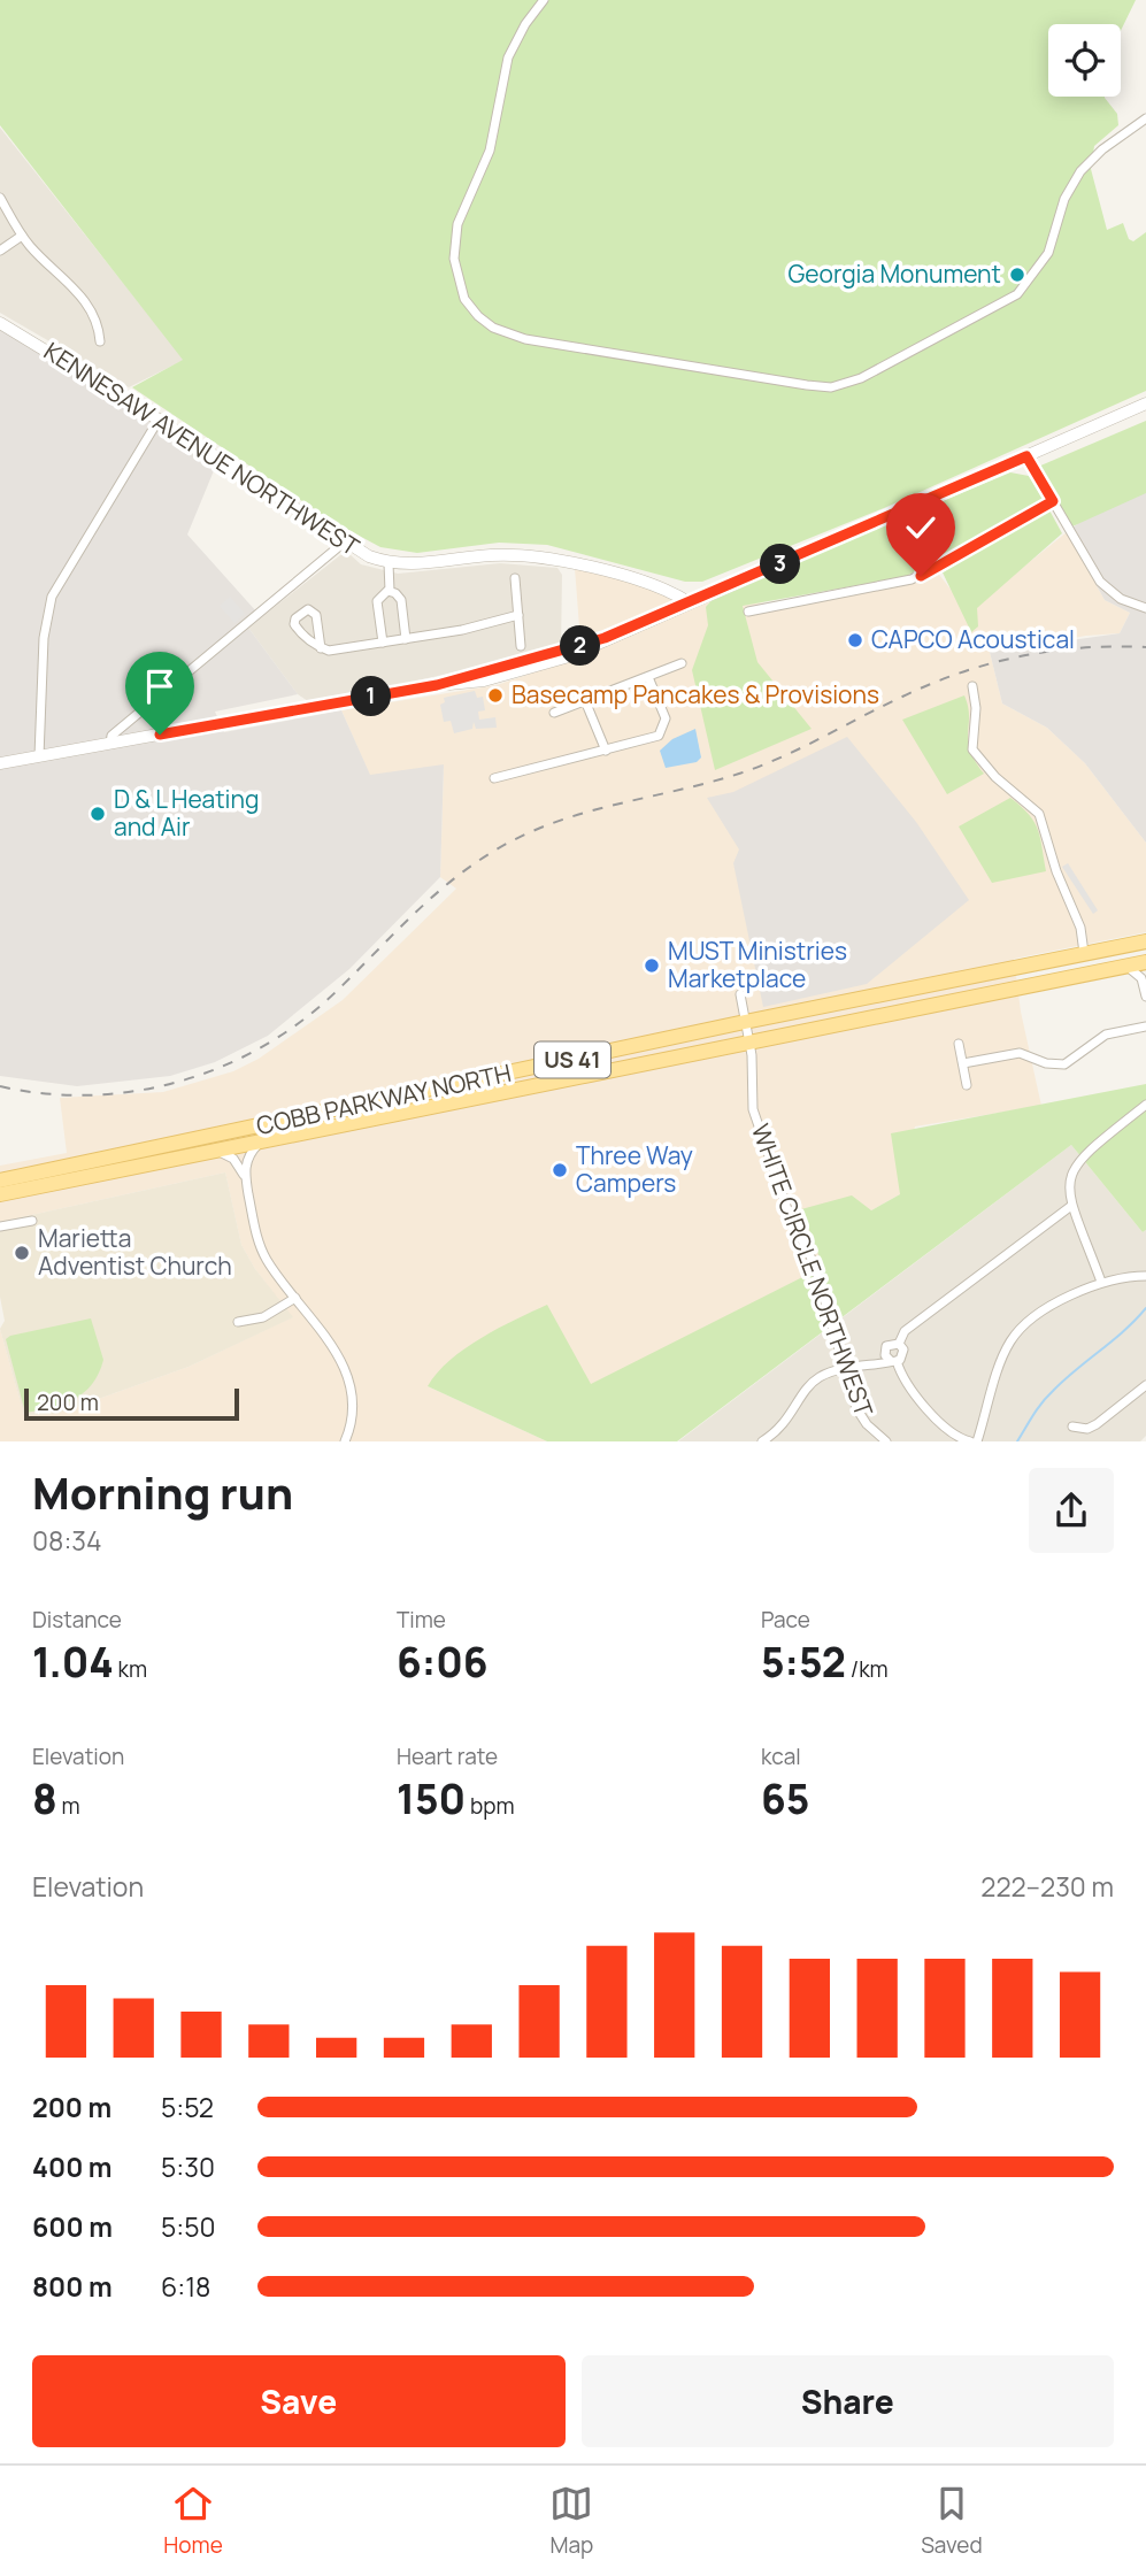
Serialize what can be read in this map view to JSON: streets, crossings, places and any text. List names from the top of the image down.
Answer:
{
  "streets": {
    "main road": ["US 41", "COBB PARKWAY NORTH"],
    "street": ["KENNESAW AVENUE NORTHWEST", "WHITE CIRCLE NORTHWEST"]
  },
  "crossings": [
    ["COBB PARKWAY NORTH", "WHITE CIRCLE NORTHWEST"]
  ],
  "places": [
    "Georgia Monument",
    "CAPCO Acoustical",
    "Basecamp Pancakes & Provisions",
    "D & L Heating and Air",
    "MUST Ministries Marketplace",
    "Three Way Campers",
    "Marietta Adventist Church"
  ],
  "scale_bar": "200 m",
  "page": {
    "pins": ["3", "2", "1"],
    "scale": "200 m",
    "heading": ["Morning run", "08:34"],
    "stats": [
      ["Distance", "1.04 km"],
      ["Time", "6:06"],
      ["Pace", "5:52 /km"],
      ["Elevation", "8 m"],
      ["Heart rate", "150 bpm"],
      ["kcal", "65"]
    ],
    "chart": ["Elevation", "222–230 m"],
    "list": [
      {
        "name": "200 m",
        "note": "5:52"
      },
      {
        "name": "400 m",
        "note": "5:30"
      },
      {
        "name": "600 m",
        "note": "5:50"
      },
      {
        "name": "800 m",
        "note": "6:18"
      }
    ],
    "buttons": ["Save", "Share"],
    "tabs": ["Home", "Map", "Saved"]
  }
}
